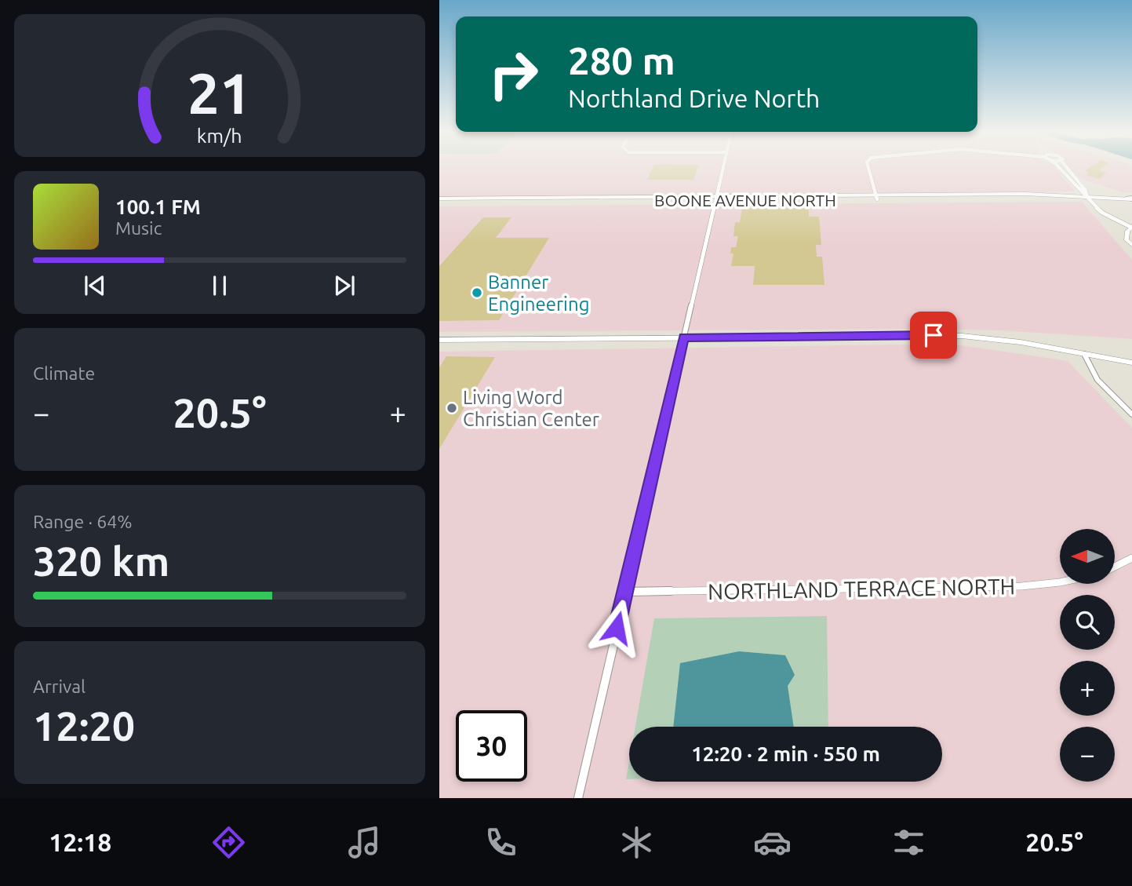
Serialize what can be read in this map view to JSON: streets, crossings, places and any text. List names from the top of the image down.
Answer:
{
  "streets": {
    "street": ["BOONE AVENUE NORTH", "NORTHLAND TERRACE NORTH"]
  },
  "places": ["Banner Engineering", "Living Word Christian Center"],
  "north": "left",
  "page": {
    "turn": ["280 m", "Northland Drive North"],
    "song": ["100.1 FM", "Music"],
    "tile": [
      "Climate",
      ["Range · 64%", "320 km"],
      ["Arrival", "12:20"]
    ],
    "heat": ["−", "20.5°", "+"],
    "map_buttons": ["+", "−"],
    "limit": "30",
    "trip": "12:20 · 2 min · 550 m",
    "tabs": ["12:18", "20.5°"],
    "gauge": ["21", "km/h"]
  }
}
